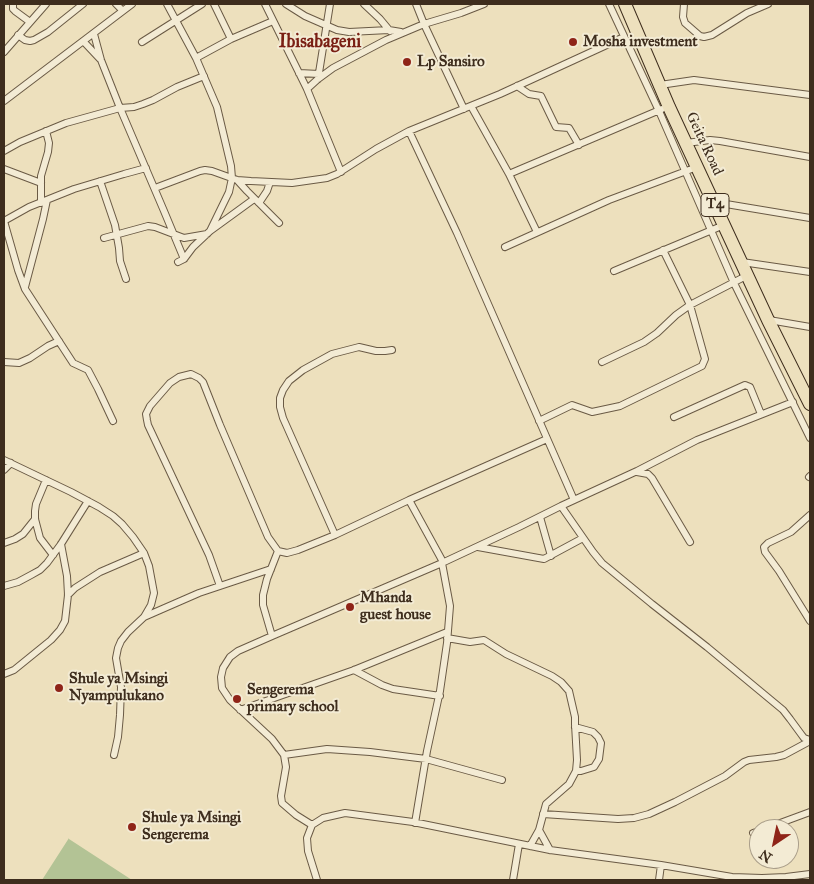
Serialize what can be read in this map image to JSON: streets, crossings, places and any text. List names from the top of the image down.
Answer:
{
  "streets": {
    "highway": ["Geita Road", "T4"]
  },
  "districts": ["Ibisabageni"],
  "places": [
    "Mosha investment",
    "Lp Sansiro",
    "Mhanda guest house",
    "Shule ya Msingi Nyampulukano",
    "Sengerema primary school",
    "Shule ya Msingi Sengerema"
  ],
  "north": "bottom left"
}
